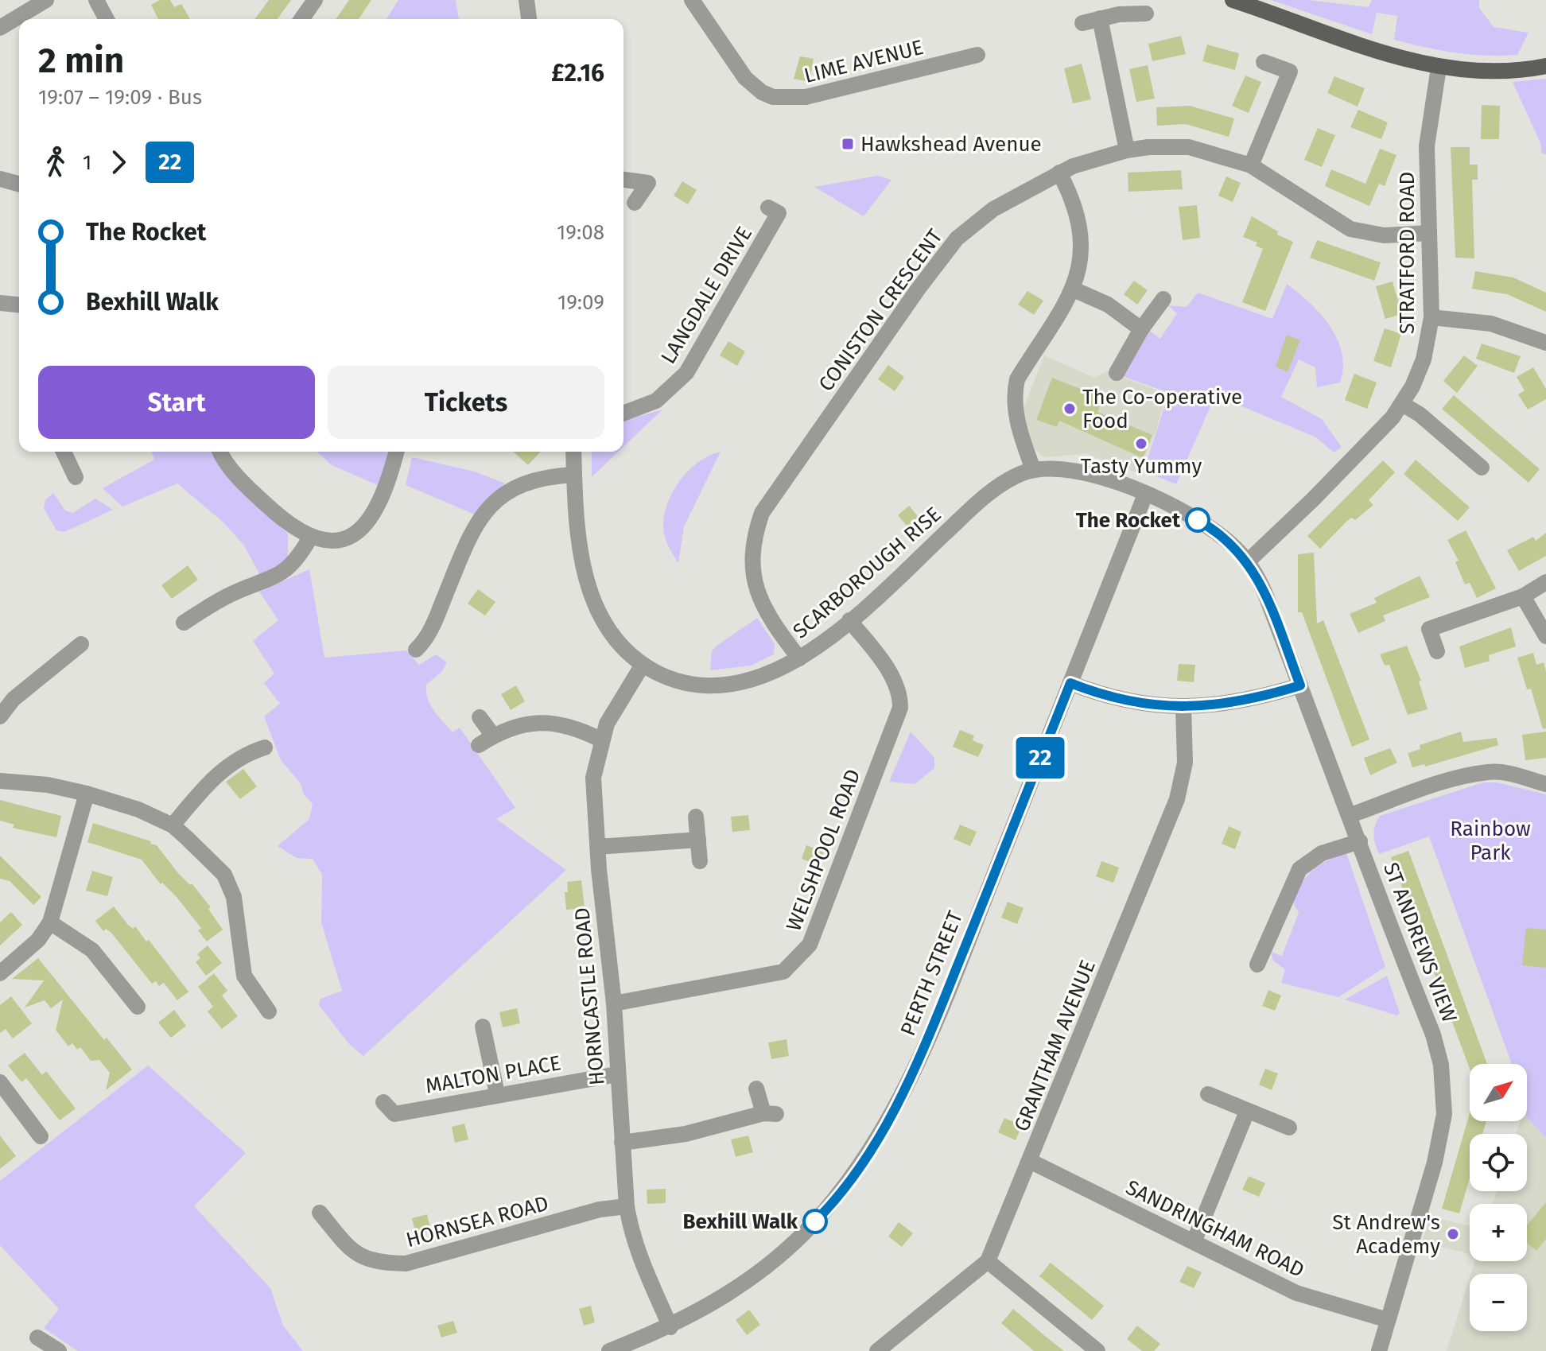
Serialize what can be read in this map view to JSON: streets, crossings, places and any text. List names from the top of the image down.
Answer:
{
  "streets": {
    "street": [
      "LIME AVENUE",
      "STRATFORD ROAD",
      "LANGDALE DRIVE",
      "CONISTON CRESCENT",
      "SCARBOROUGH RISE",
      "WELSHPOOL ROAD",
      "ST ANDREWS VIEW",
      "PERTH STREET",
      "HORNCASTLE ROAD",
      "GRANTHAM AVENUE",
      "MALTON PLACE",
      "HORNSEA ROAD",
      "SANDRINGHAM ROAD"
    ]
  },
  "crossings": [
    ["STRATFORD ROAD", "CONISTON CRESCENT"],
    ["STRATFORD ROAD", "SCARBOROUGH RISE"],
    ["STRATFORD ROAD", "ST ANDREWS VIEW"],
    ["CONISTON CRESCENT", "SCARBOROUGH RISE"],
    ["SCARBOROUGH RISE", "WELSHPOOL ROAD"],
    ["SCARBOROUGH RISE", "ST ANDREWS VIEW"],
    ["SCARBOROUGH RISE", "PERTH STREET"],
    ["SCARBOROUGH RISE", "HORNCASTLE ROAD"],
    ["WELSHPOOL ROAD", "HORNCASTLE ROAD"],
    ["ST ANDREWS VIEW", "SANDRINGHAM ROAD"],
    ["PERTH STREET", "HORNCASTLE ROAD"],
    ["HORNCASTLE ROAD", "MALTON PLACE"],
    ["HORNCASTLE ROAD", "HORNSEA ROAD"],
    ["GRANTHAM AVENUE", "SANDRINGHAM ROAD"]
  ],
  "parks": ["Rainbow Park"],
  "places": {
    "transit": ["Hawkshead Avenue"],
    "other": [
      "The Co-operative Food",
      "Tasty Yummy",
      "The Rocket",
      "Bexhill Walk",
      "St Andrew's Academy"
    ]
  },
  "lines": ["bus line 22"],
  "north": "top right",
  "page": {
    "on_map": "22",
    "heading": ["2 min", "19:07 – 19:09 · Bus", "£2.16"],
    "legs": ["1", "22"],
    "list": [
      {
        "name": "The Rocket",
        "value": "19:08"
      },
      {
        "name": "Bexhill Walk",
        "value": "19:09"
      }
    ],
    "buttons": ["Start", "Tickets"],
    "map_buttons": ["+", "−"]
  }
}
